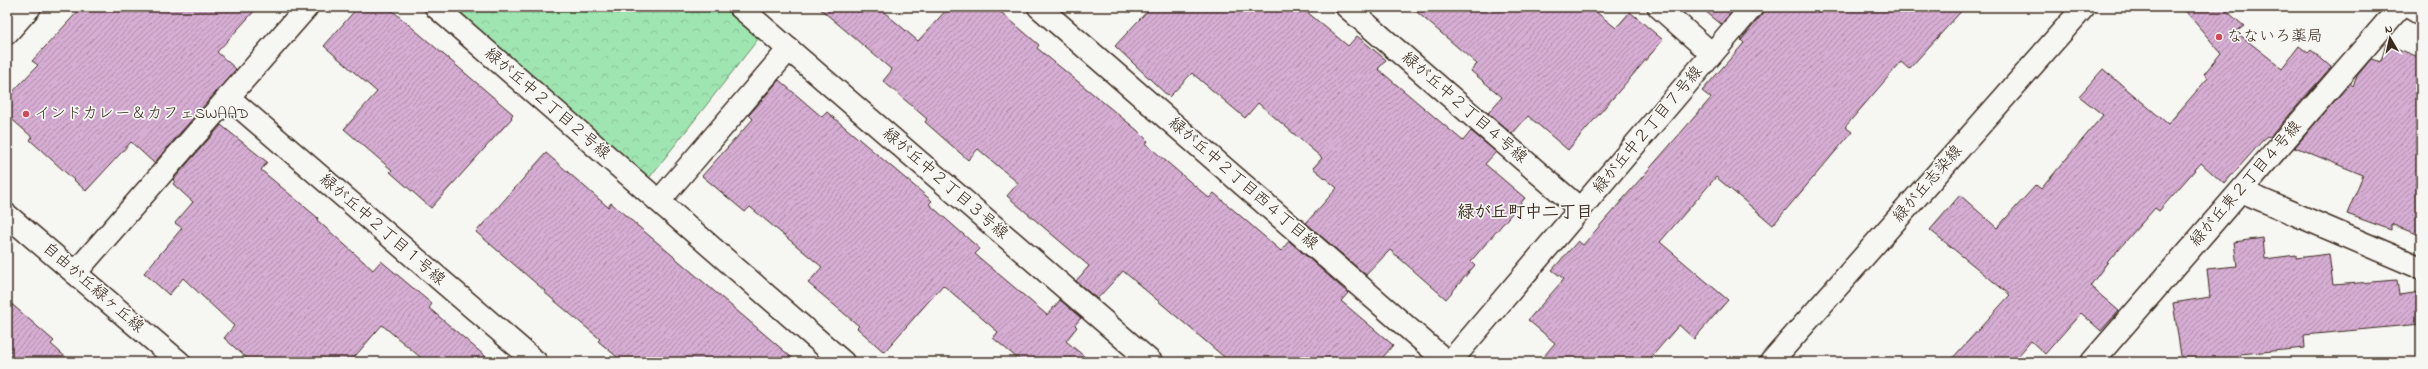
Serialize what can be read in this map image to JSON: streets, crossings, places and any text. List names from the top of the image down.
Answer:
{
  "streets": {
    "street": [
      "緑が丘中２丁目２号線",
      "緑が丘中２丁目４号線",
      "緑が丘中２丁目７号線",
      "緑が丘中２丁目３号線",
      "緑が丘中２丁目西４丁目線",
      "緑が丘志染線",
      "緑が丘東２丁目４号線",
      "緑が丘中２丁目１号線",
      "自由が丘緑ヶ丘線"
    ]
  },
  "crossings": [
    ["緑が丘中２丁目４号線", "緑が丘中２丁目７号線"],
    ["緑が丘中２丁目７号線", "緑が丘中２丁目西４丁目線"]
  ],
  "districts": ["緑が丘町中二丁目"],
  "places": ["なないろ薬局", "インドカレー＆カフェSWAAD"],
  "north": "top"
}
